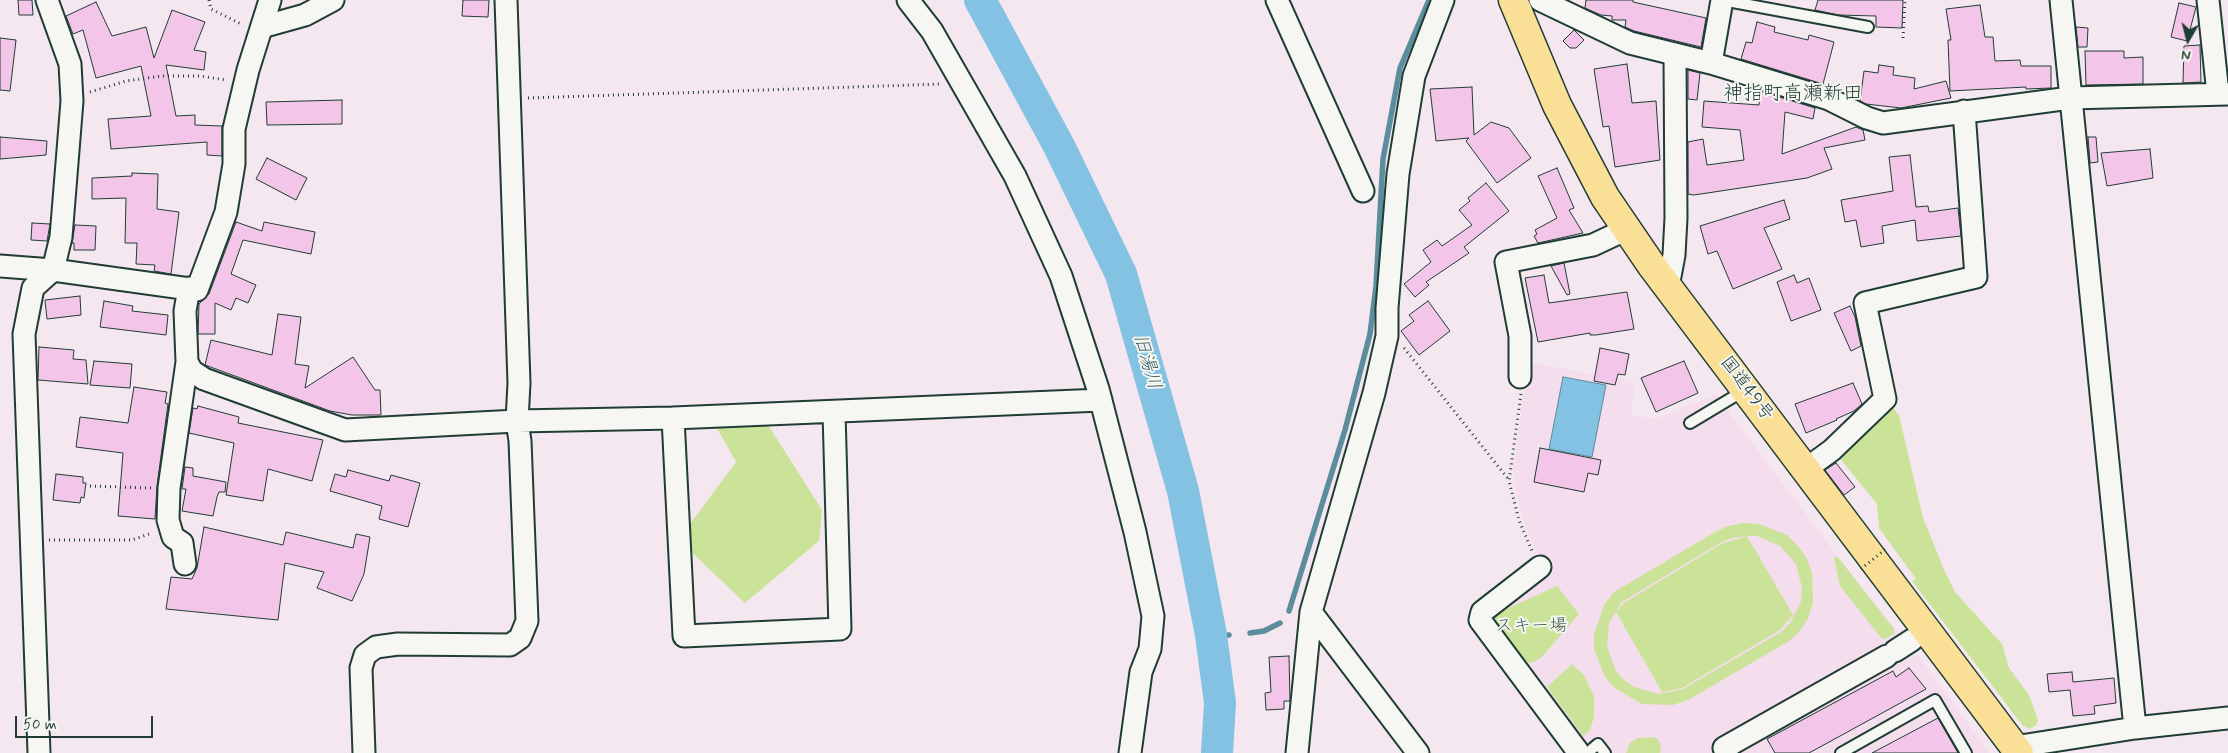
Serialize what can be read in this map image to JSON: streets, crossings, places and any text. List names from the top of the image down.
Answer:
{
  "streets": {
    "highway": ["国道49号"]
  },
  "districts": ["神指町高瀬新田"],
  "water": ["旧湯川"],
  "parks": ["スキー場"],
  "scale_bar": "50 m",
  "north": "bottom"
}
